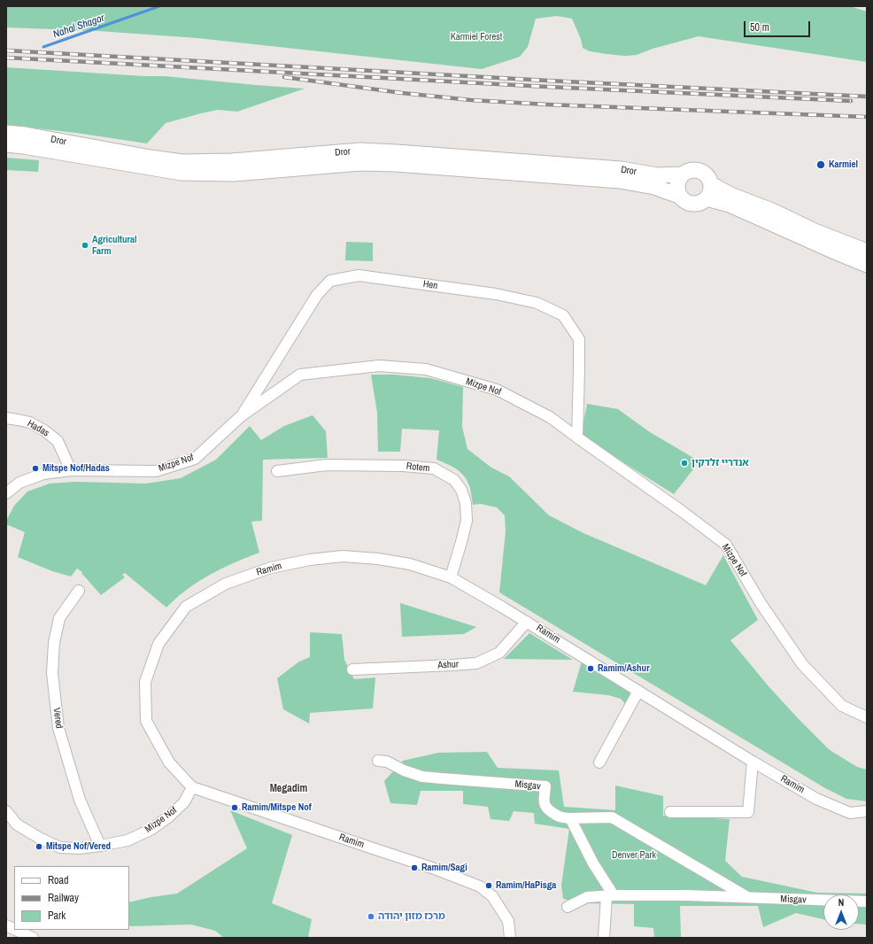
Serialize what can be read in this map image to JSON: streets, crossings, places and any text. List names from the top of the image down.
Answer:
{
  "streets": {
    "street": [
      "Dror",
      "Hen",
      "Mizpe Nof",
      "Hadas",
      "Rotem",
      "Ramim",
      "Ashur",
      "Vered",
      "Misgav"
    ]
  },
  "crossings": [
    ["Hen", "Mizpe Nof"],
    ["Mizpe Nof", "Hadas"],
    ["Mizpe Nof", "Ramim"],
    ["Mizpe Nof", "Vered"],
    ["Rotem", "Ramim"],
    ["Ramim", "Ashur"]
  ],
  "districts": ["Megadim"],
  "water": ["Nahal Shagor"],
  "parks": ["Karmiel Forest", "Denver Park"],
  "places": [
    "Karmiel",
    "Agricultural Farm",
    "אנדריי זלדקין",
    "Mitspe Nof/Hadas",
    "Ramim/Ashur",
    "Ramim/Mitspe Nof",
    "Mitspe Nof/Vered",
    "Ramim/Sagi",
    "Ramim/HaPisga",
    "מרכז מזון יהודה"
  ],
  "legend": ["Road", "Railway", "Park"],
  "scale_bar": "50 m",
  "north": "top"
}
